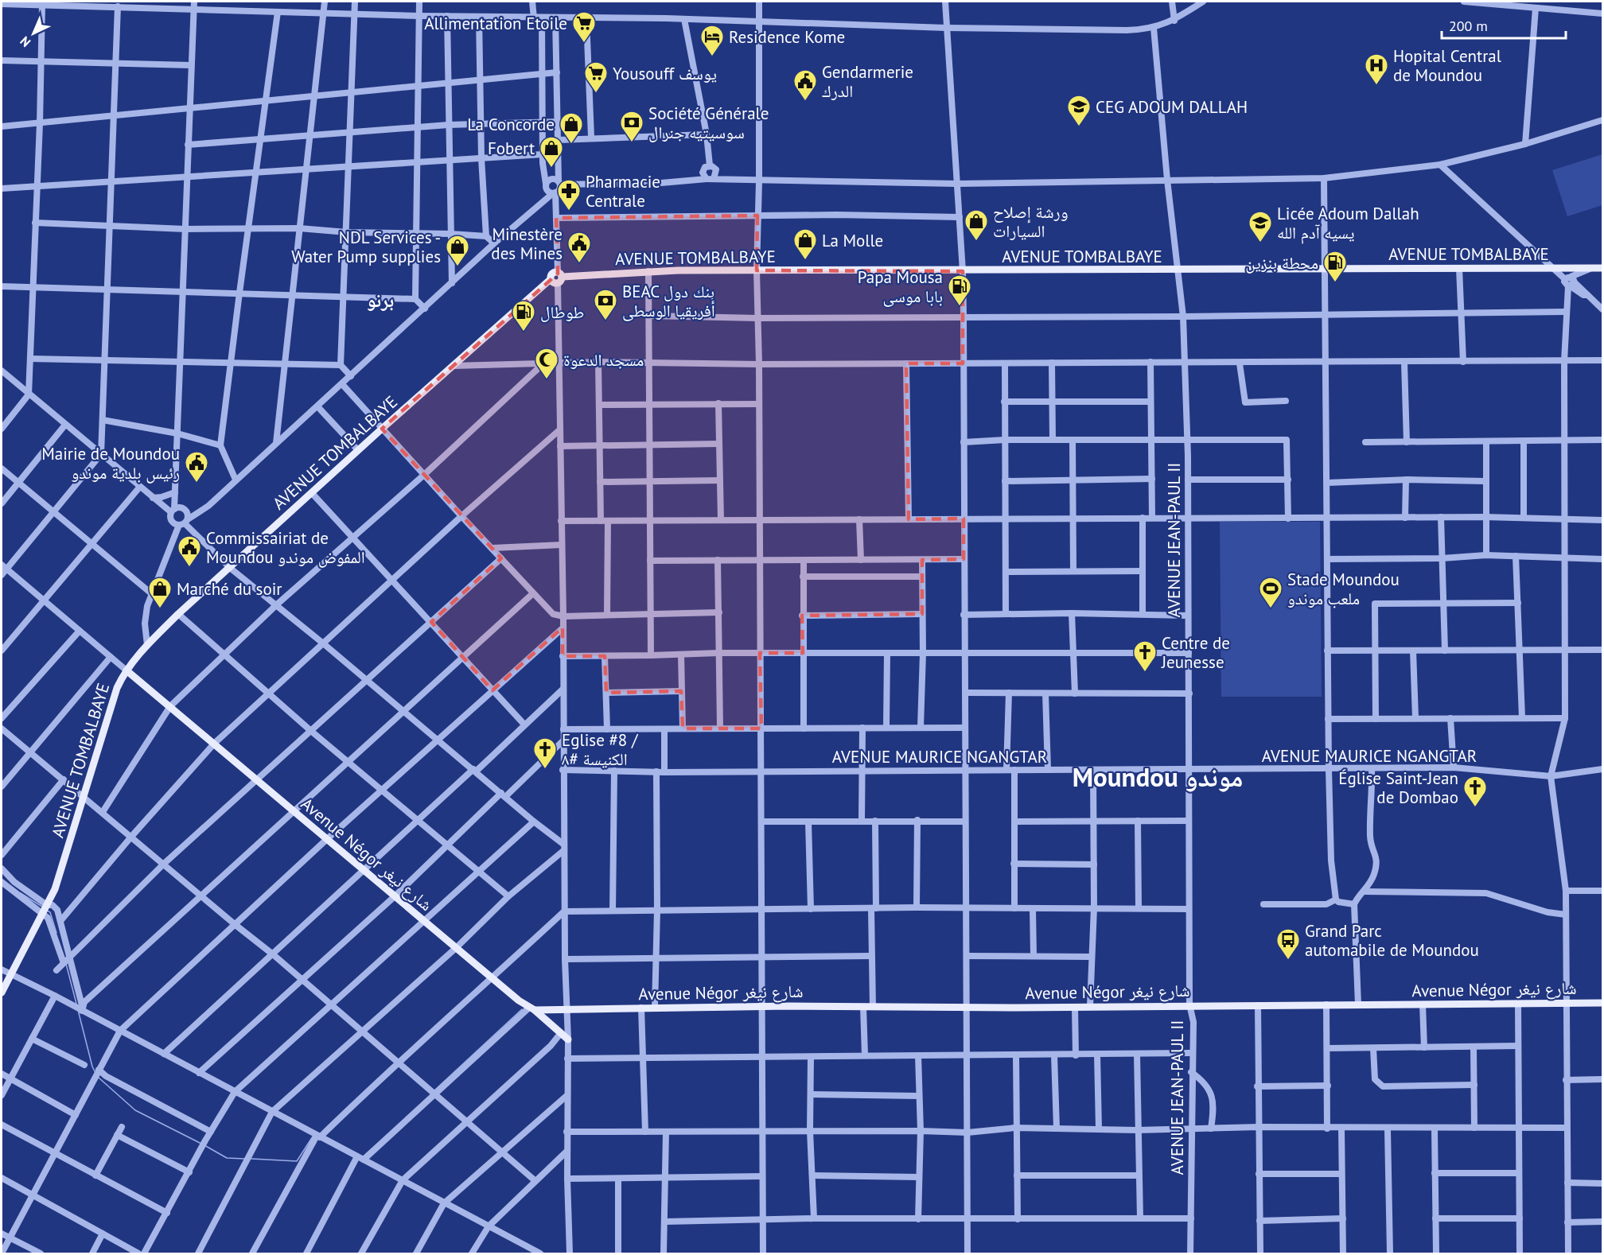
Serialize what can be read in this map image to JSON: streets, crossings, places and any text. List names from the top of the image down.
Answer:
{
  "streets": {
    "main road": ["AVENUE TOMBALBAYE", "Avenue Négor شارع نيغر"],
    "street": ["AVENUE JEAN-PAUL II", "AVENUE MAURICE NGANGTAR"]
  },
  "crossings": [
    ["AVENUE TOMBALBAYE", "AVENUE JEAN-PAUL II"],
    ["AVENUE TOMBALBAYE", "Avenue Négor شارع نيغر"],
    ["AVENUE JEAN-PAUL II", "AVENUE MAURICE NGANGTAR"],
    ["AVENUE JEAN-PAUL II", "Avenue Négor شارع نيغر"]
  ],
  "districts": ["برنو", "Moundou موندو"],
  "places": {
    "supermarket": ["Allimentation Etoile", "Yousouff يوسف"],
    "hotel": ["Residence Kome"],
    "hospital": ["Hopital Central de Moundou"],
    "public building": [
      "Gendarmerie الدرك",
      "Minestère des Mines",
      "Mairie de Moundou رئيس بلدية موندو",
      "Commissairiat de Moundou المفوض موندو"
    ],
    "school or university": ["CEG ADOUM DALLAH", "Licée Adoum Dallah يسيه آدم الله"],
    "bank": ["Société Générale سوسيتيه جنرال", "BEAC بنك دول أفريقيا الوسطى"],
    "shop": [
      "La Concorde",
      "Fobert",
      "ورشة إصلاح السيارات",
      "La Molle",
      "NDL Services - Water Pump supplies",
      "Marché du soir"
    ],
    "pharmacy": ["Pharmacie Centrale"],
    "fuel station": ["محطة بنزين", "Papa Mousa بابا موسى", "طوطال"],
    "mosque": ["مسجد الدعوة"],
    "sports": ["Stade Moundou ملعب موندو"],
    "church": ["Centre de Jeunesse", "Eglise #8 / الكنيسة #٨", "Église Saint-Jean de Dombao"],
    "bus stop": ["Grand Parc automabile de Moundou"]
  },
  "scale_bar": "200 m",
  "north": "bottom left"
}
